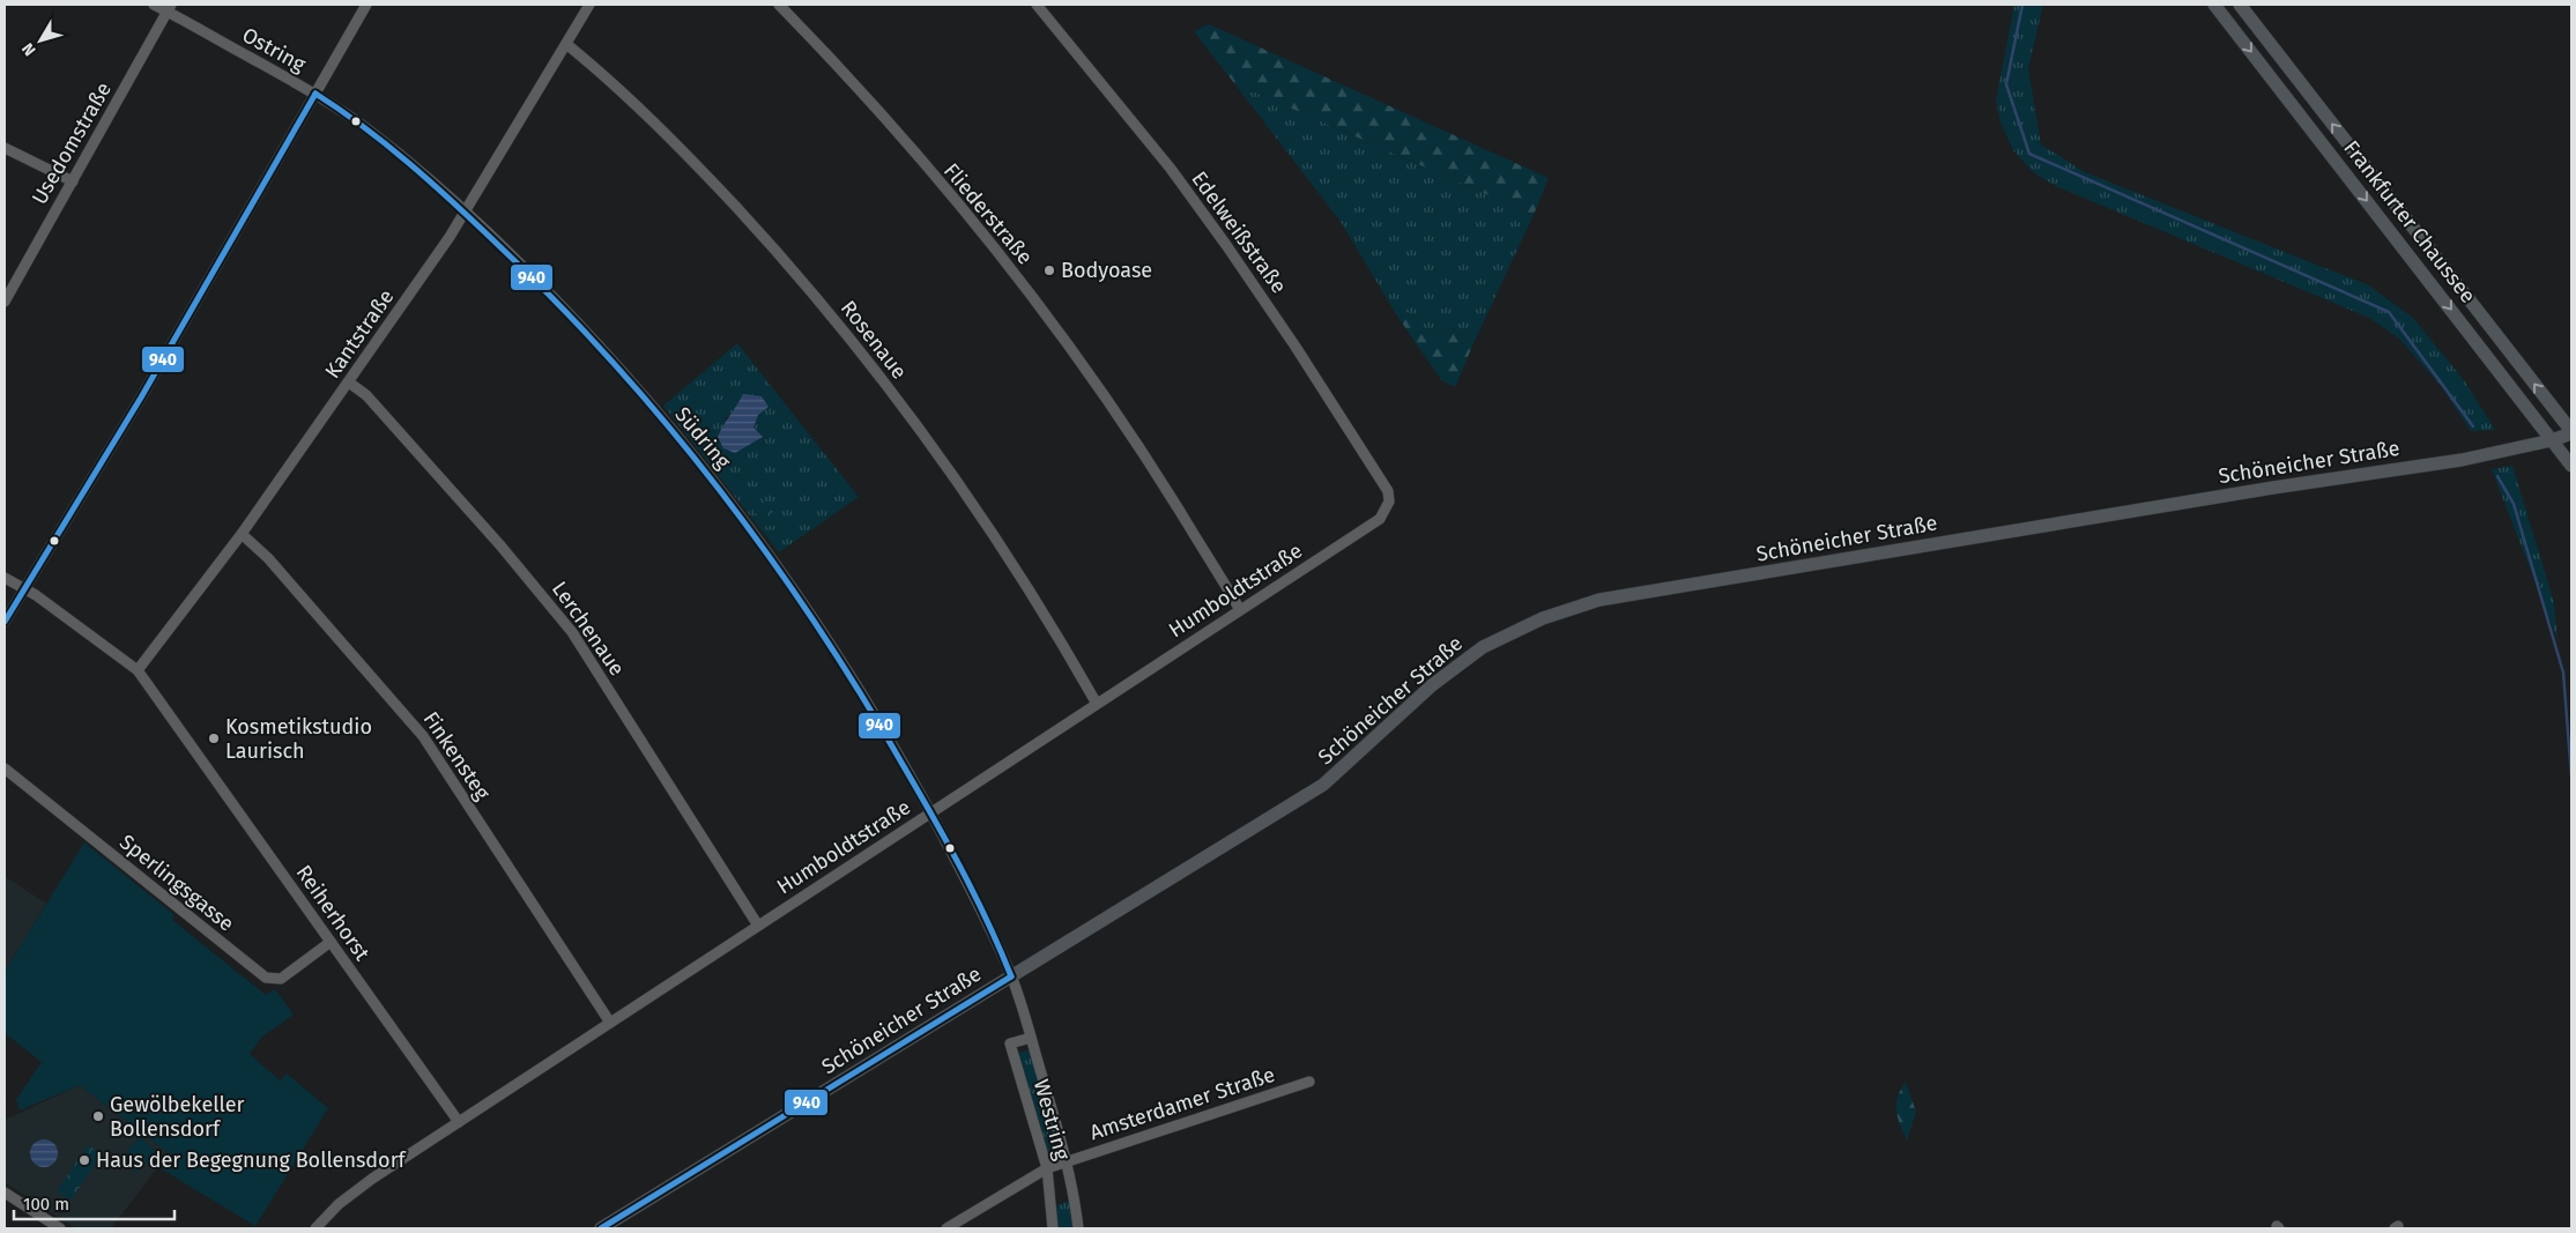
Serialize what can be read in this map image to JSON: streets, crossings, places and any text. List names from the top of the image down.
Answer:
{
  "streets": {
    "main road": ["Frankfurter Chaussee", "Schöneicher Straße"],
    "street": [
      "Ostring",
      "Usedomstraße",
      "Fliederstraße",
      "Edelweißstraße",
      "Kantstraße",
      "Rosenaue",
      "Südring",
      "Humboldtstraße",
      "Lerchenaue",
      "Finkensteg",
      "Sperlingsgasse",
      "Reiherhorst",
      "Amsterdamer Straße",
      "Westring"
    ]
  },
  "crossings": [
    ["Ostring", "Usedomstraße"],
    ["Ostring", "Südring"],
    ["Fliederstraße", "Humboldtstraße"],
    ["Frankfurter Chaussee", "Schöneicher Straße"],
    ["Edelweißstraße", "Humboldtstraße"],
    ["Kantstraße", "Rosenaue"],
    ["Kantstraße", "Südring"],
    ["Kantstraße", "Lerchenaue"],
    ["Kantstraße", "Finkensteg"],
    ["Kantstraße", "Reiherhorst"],
    ["Rosenaue", "Humboldtstraße"],
    ["Südring", "Schöneicher Straße"],
    ["Südring", "Humboldtstraße"],
    ["Südring", "Westring"],
    ["Schöneicher Straße", "Westring"],
    ["Humboldtstraße", "Lerchenaue"],
    ["Humboldtstraße", "Finkensteg"],
    ["Humboldtstraße", "Reiherhorst"],
    ["Sperlingsgasse", "Reiherhorst"],
    ["Amsterdamer Straße", "Westring"]
  ],
  "places": [
    "Bodyoase",
    "Kosmetikstudio Laurisch",
    "Gewölbekeller Bollensdorf",
    "Haus der Begegnung Bollensdorf"
  ],
  "lines": ["transit line 940"],
  "scale_bar": "100 m",
  "north": "bottom left"
}
